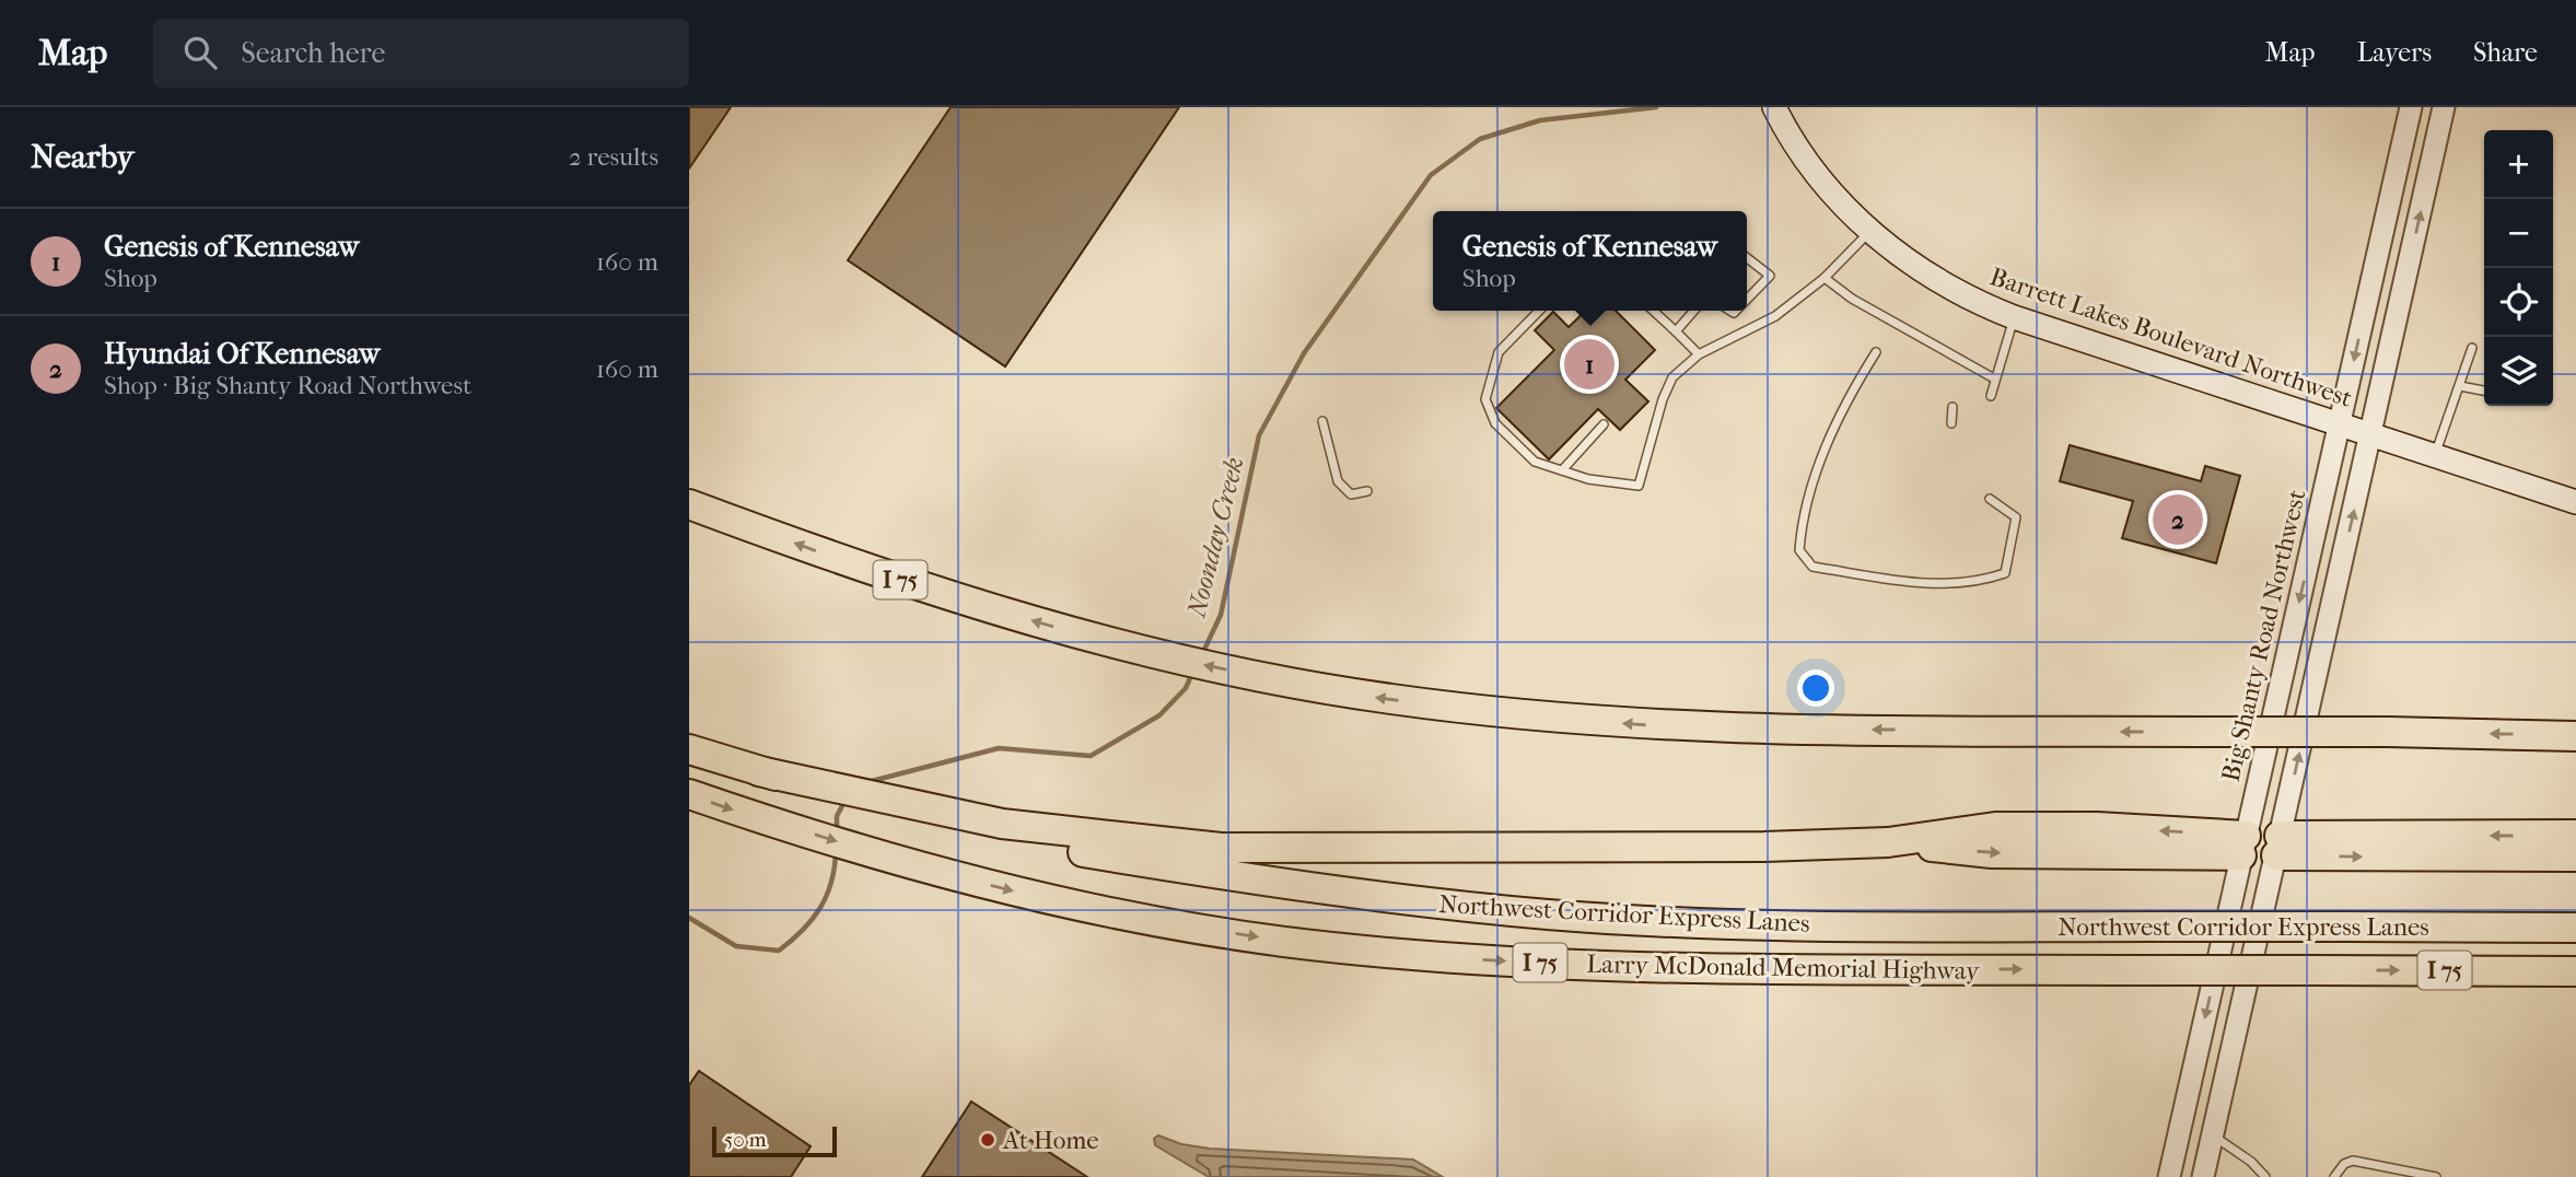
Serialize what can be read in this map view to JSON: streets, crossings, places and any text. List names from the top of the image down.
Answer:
{
  "streets": {
    "highway": ["I 75", "Northwest Corridor Express Lanes", "Larry McDonald Memorial Highway"],
    "main road": ["Barrett Lakes Boulevard Northwest"],
    "street": ["Big Shanty Road Northwest"]
  },
  "crossings": [
    ["Barrett Lakes Boulevard Northwest", "Big Shanty Road Northwest"]
  ],
  "water": ["Noonday Creek"],
  "places": ["At Home"],
  "scale_bar": "50 m",
  "page": {
    "header": "Map",
    "search": "Search here",
    "nav": ["Map", "Layers", "Share"],
    "heading": ["Nearby", "2 results"],
    "map_buttons": ["+", "−"],
    "list": [
      {
        "mark": "1",
        "name": "Genesis of Kennesaw",
        "note": "Shop",
        "value": "160 m"
      },
      {
        "mark": "2",
        "name": "Hyundai Of Kennesaw",
        "note": "Shop · Big Shanty Road Northwest",
        "value": "160 m"
      }
    ],
    "popup": ["Genesis of Kennesaw", "Shop"],
    "pins": ["1", "2"],
    "scale": "50 m"
  }
}
